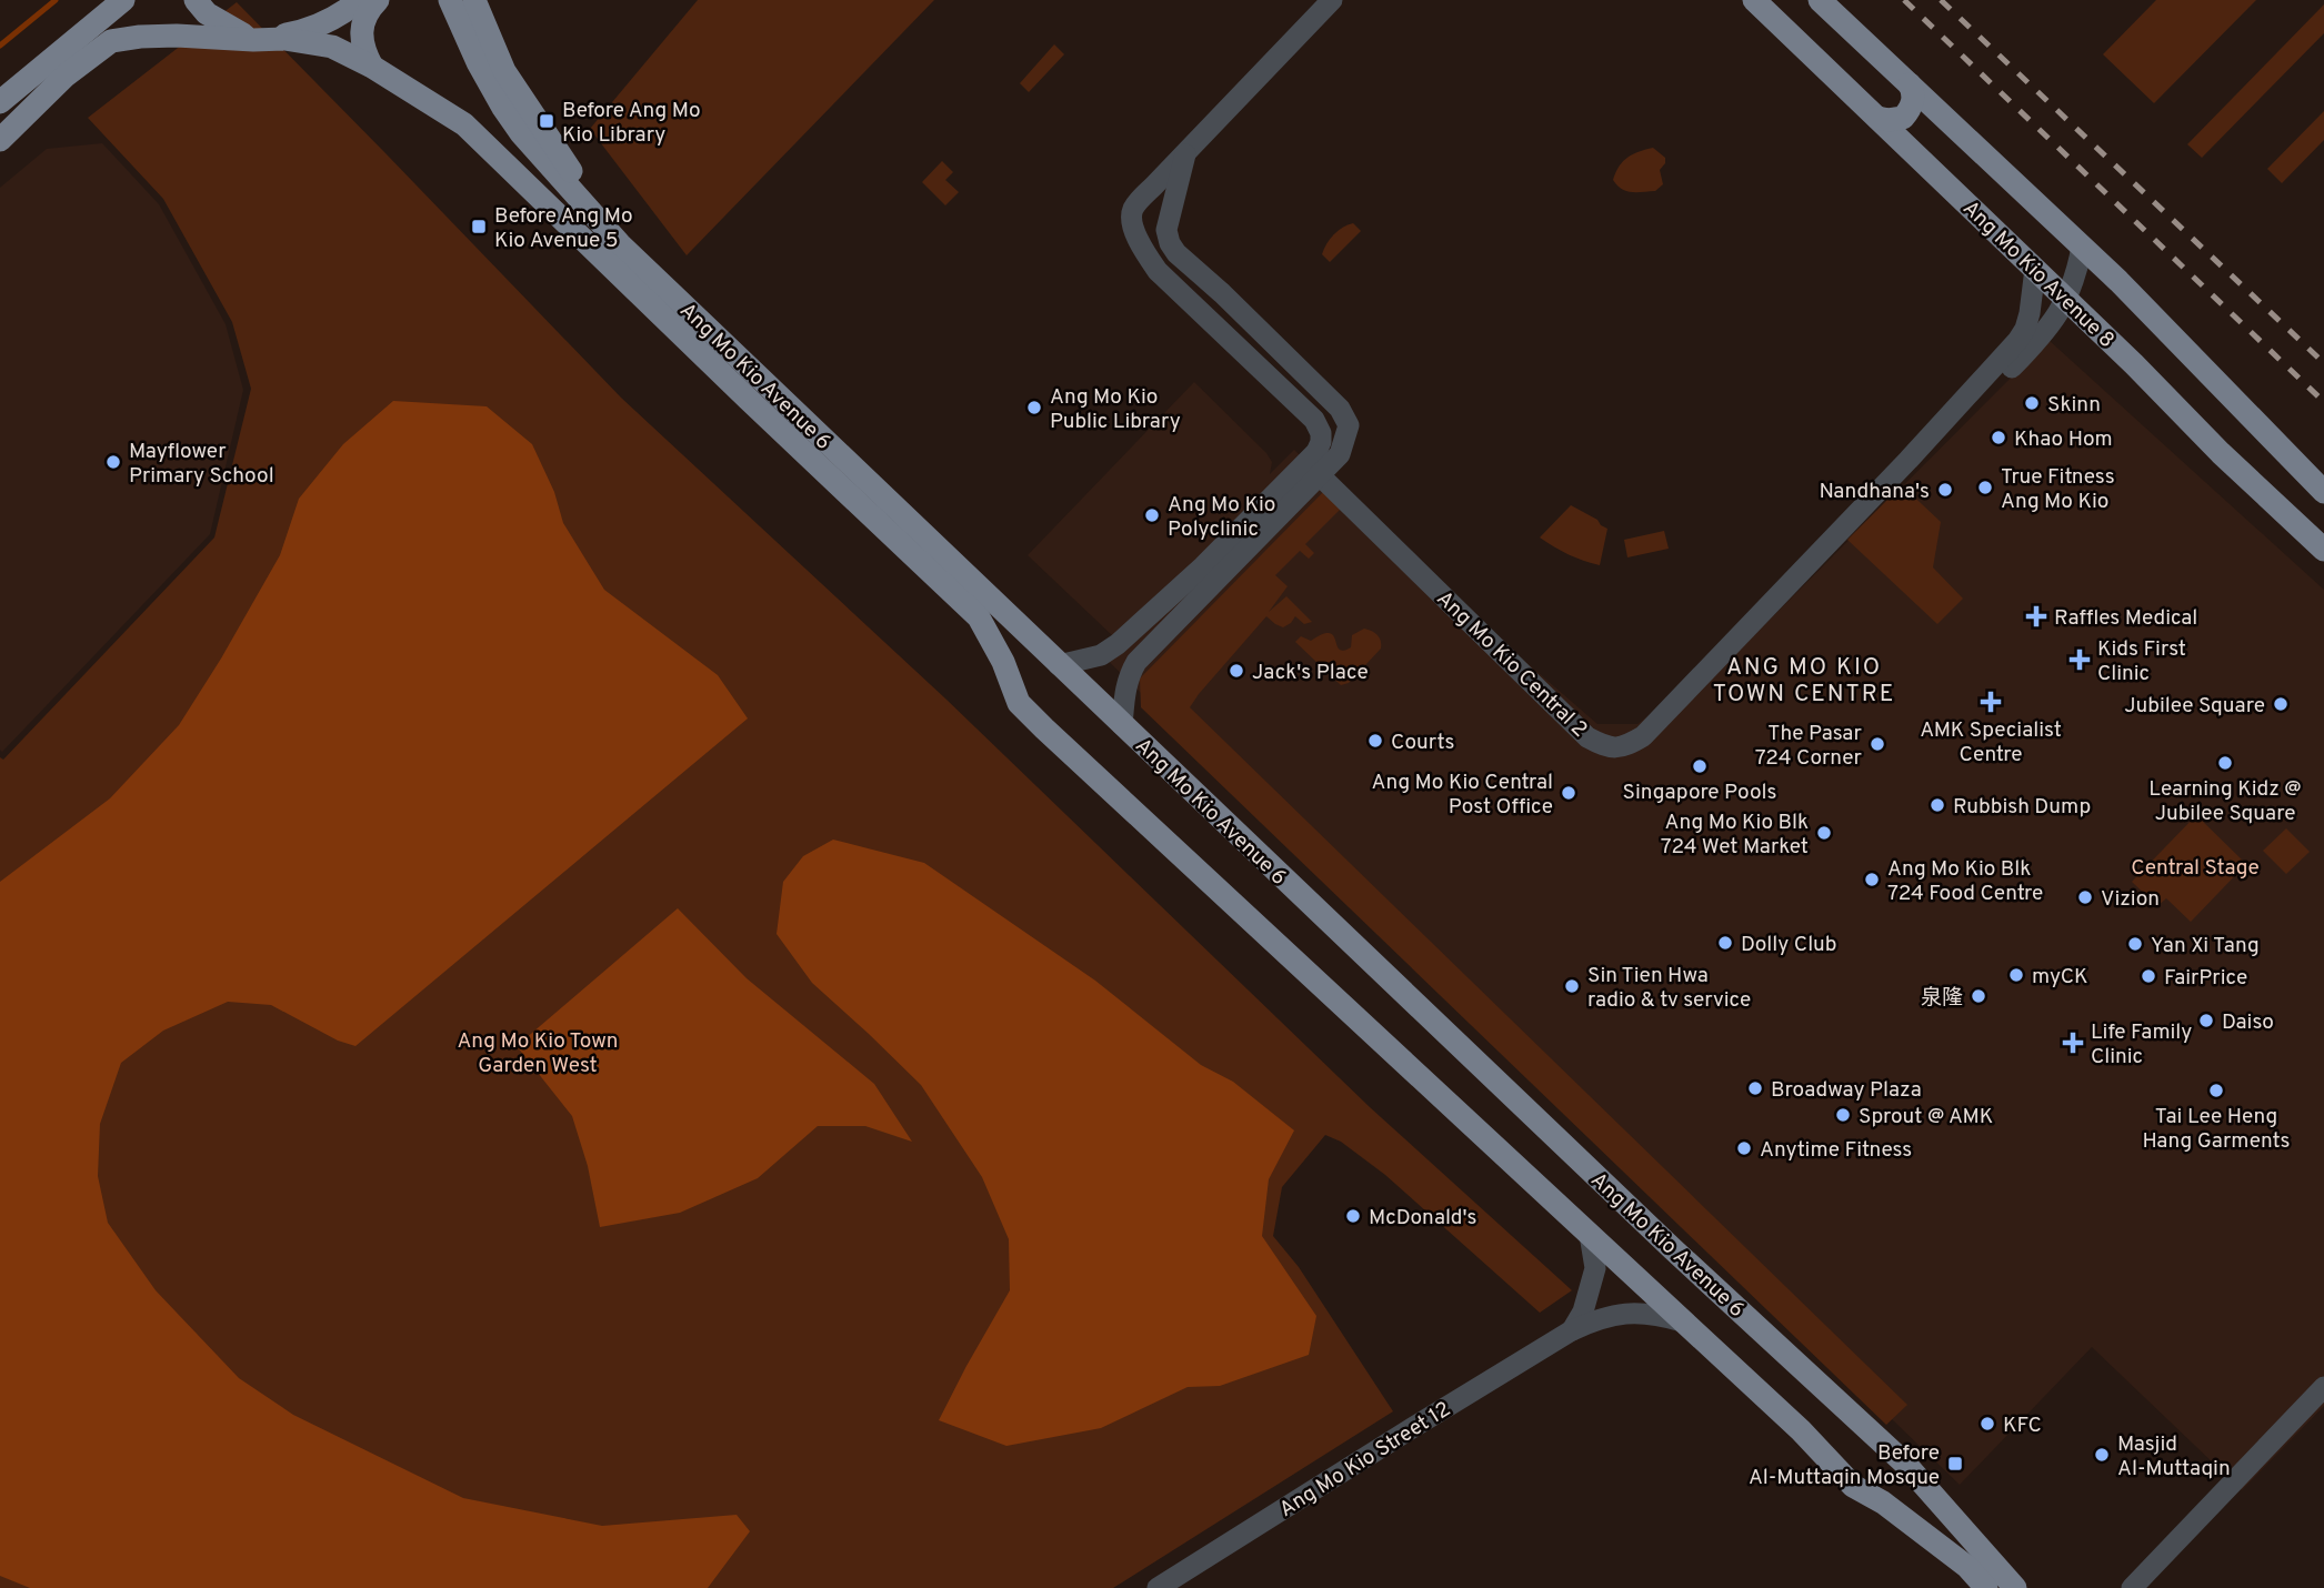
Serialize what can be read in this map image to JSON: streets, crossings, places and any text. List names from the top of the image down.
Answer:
{
  "streets": {
    "main road": ["Ang Mo Kio Avenue 8", "Ang Mo Kio Avenue 6"],
    "street": ["Ang Mo Kio Central 2", "Ang Mo Kio Street 12"]
  },
  "crossings": [
    ["Ang Mo Kio Avenue 8", "Ang Mo Kio Central 2"],
    ["Ang Mo Kio Avenue 6", "Ang Mo Kio Street 12"]
  ],
  "districts": ["ANG MO KIO TOWN CENTRE"],
  "parks": ["Central Stage", "Ang Mo Kio Town Garden West"],
  "places": {
    "transit": ["Before Ang Mo Kio Library", "Before Ang Mo Kio Avenue 5", "Before Al-Muttaqin Mosque"],
    "other": [
      "Skinn",
      "Ang Mo Kio Public Library",
      "Khao Hom",
      "Mayflower Primary School",
      "True Fitness Ang Mo Kio",
      "Nandhana's",
      "Ang Mo Kio Polyclinic",
      "Jack's Place",
      "Jubilee Square",
      "Courts",
      "The Pasar 724 Corner",
      "Learning Kidz @ Jubilee Square",
      "Singapore Pools",
      "Ang Mo Kio Central Post Office",
      "Rubbish Dump",
      "Ang Mo Kio Blk 724 Wet Market",
      "Ang Mo Kio Blk 724 Food Centre",
      "Vizion",
      "Dolly Club",
      "Yan Xi Tang",
      "myCK",
      "FairPrice",
      "Sin Tien Hwa radio & tv service",
      "泉隆",
      "Daiso",
      "Broadway Plaza",
      "Tai Lee Heng Hang Garments",
      "Sprout @ AMK",
      "Anytime Fitness",
      "McDonald's",
      "KFC",
      "Masjid Al-Muttaqin"
    ],
    "health": [
      "Raffles Medical",
      "Kids First Clinic",
      "AMK Specialist Centre",
      "Life Family Clinic"
    ]
  }
}
